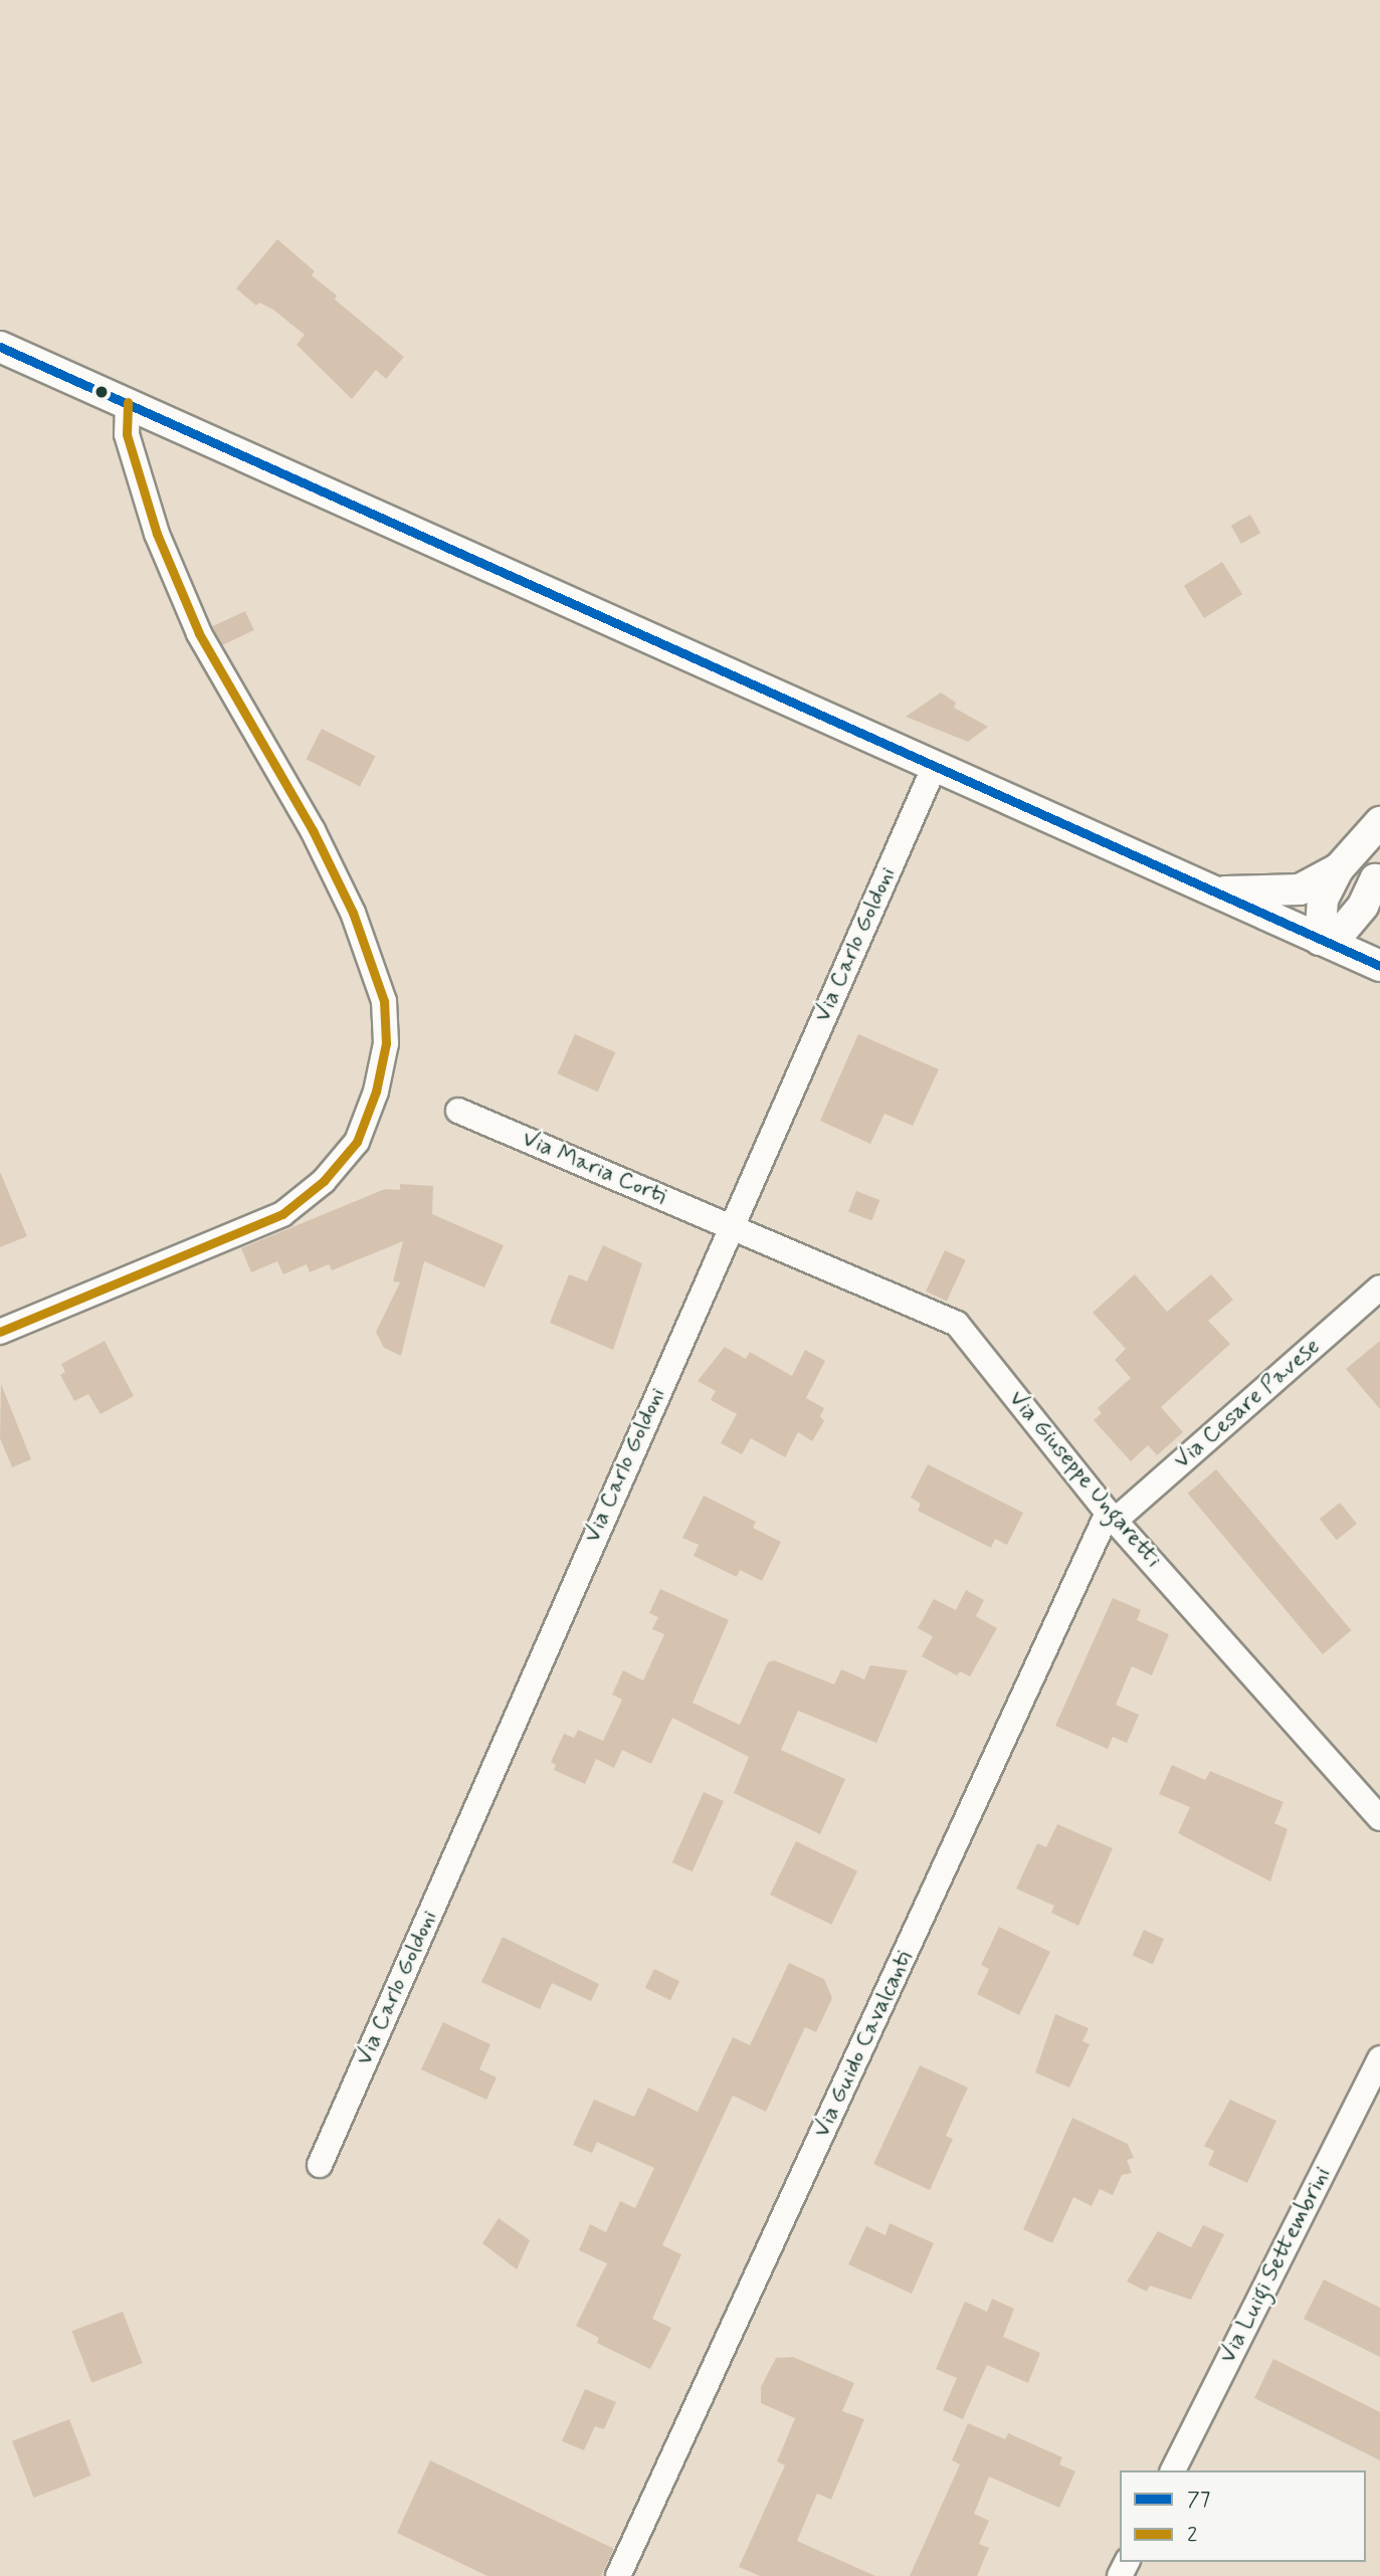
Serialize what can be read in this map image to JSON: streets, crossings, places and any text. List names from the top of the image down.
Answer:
{
  "streets": {
    "street": [
      "Via Carlo Goldoni",
      "Via Maria Corti",
      "Via Cesare Pavese",
      "Via Giuseppe Ungaretti",
      "Via Guido Cavalcanti",
      "Via Luigi Settembrini"
    ]
  },
  "crossings": [
    ["Via Carlo Goldoni", "Via Maria Corti"],
    ["Via Carlo Goldoni", "Via Giuseppe Ungaretti"],
    ["Via Maria Corti", "Via Giuseppe Ungaretti"],
    ["Via Cesare Pavese", "Via Giuseppe Ungaretti"],
    ["Via Cesare Pavese", "Via Guido Cavalcanti"],
    ["Via Giuseppe Ungaretti", "Via Guido Cavalcanti"]
  ],
  "lines": ["transit line 77", "transit line 2"],
  "legend": ["77", "2"]
}
